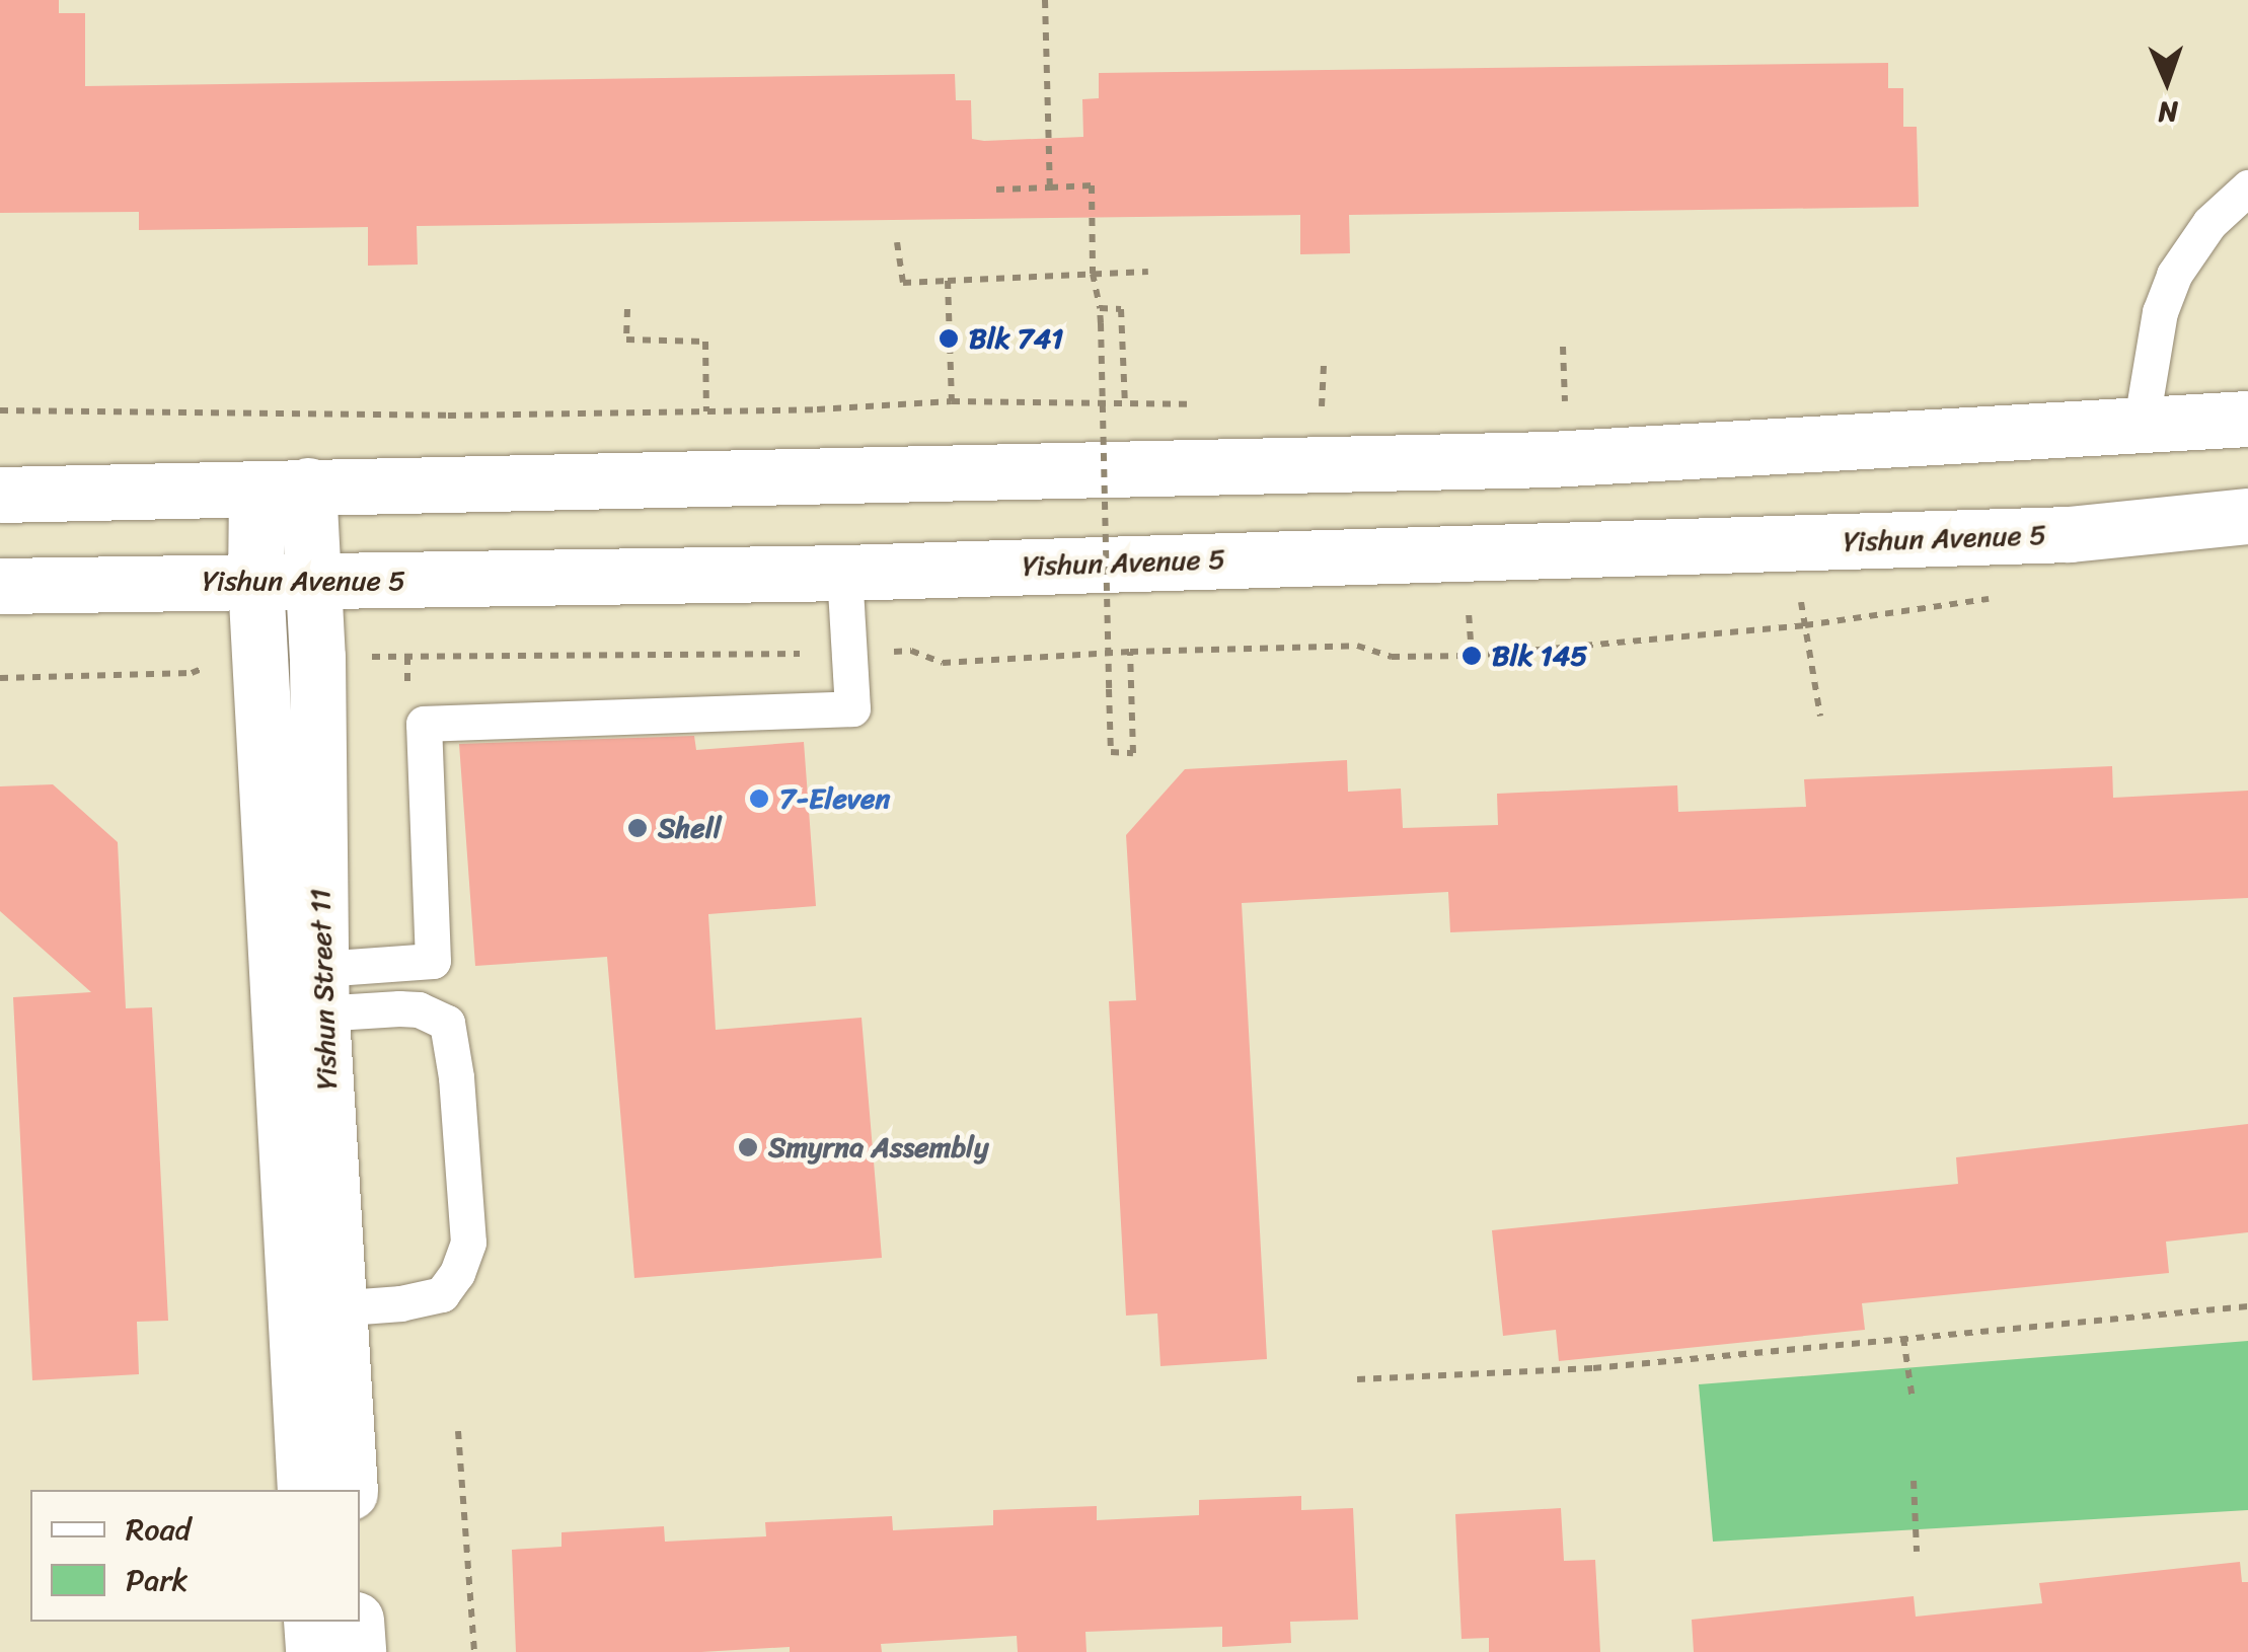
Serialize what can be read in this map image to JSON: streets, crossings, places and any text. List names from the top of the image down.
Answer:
{
  "streets": {
    "main road": ["Yishun Avenue 5", "Yishun Street 11"]
  },
  "crossings": [
    ["Yishun Avenue 5", "Yishun Street 11"]
  ],
  "places": [
    "Blk 741",
    "Blk 145",
    "7-Eleven",
    "Shell",
    "Smyrna Assembly"
  ],
  "legend": ["Road", "Park"],
  "north": "bottom"
}
